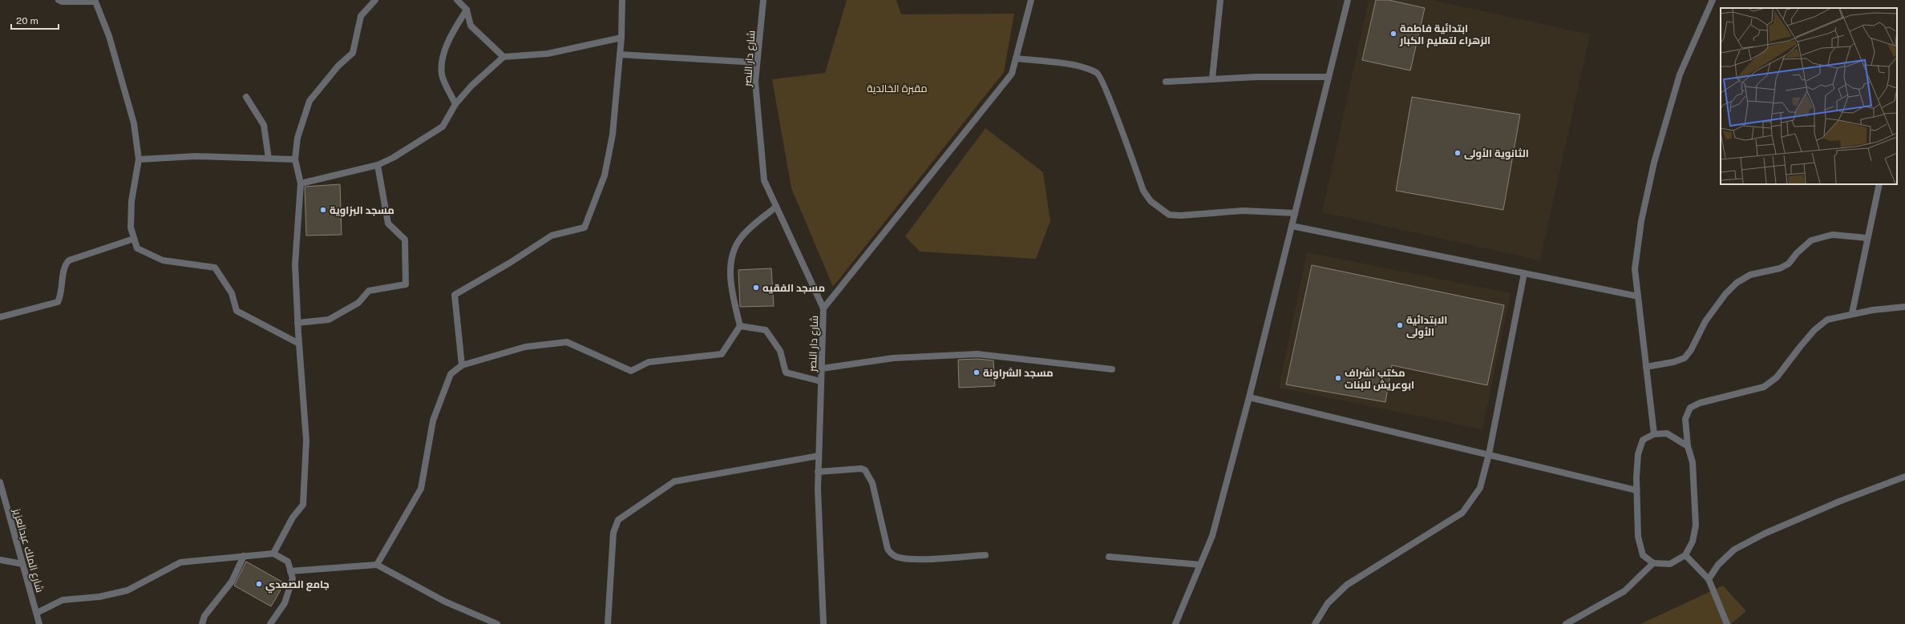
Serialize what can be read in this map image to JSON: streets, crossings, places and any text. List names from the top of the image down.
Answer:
{
  "streets": {
    "street": ["شارع دار النصر", "شارع الملك عبدالعزيز"]
  },
  "parks": ["مقبرة الخالدية"],
  "places": [
    "ابتدائية فاطمة الزهراء لتعليم الكبار",
    "الثانوية الأولى",
    "مسجد البزاوية",
    "مسجد الفقيه",
    "الابتدائية الأولى",
    "مسجد الشراونة",
    "مكتب اشراف ابوعريش للبنات",
    "جامع الصعدي"
  ],
  "scale_bar": "20 m"
}
